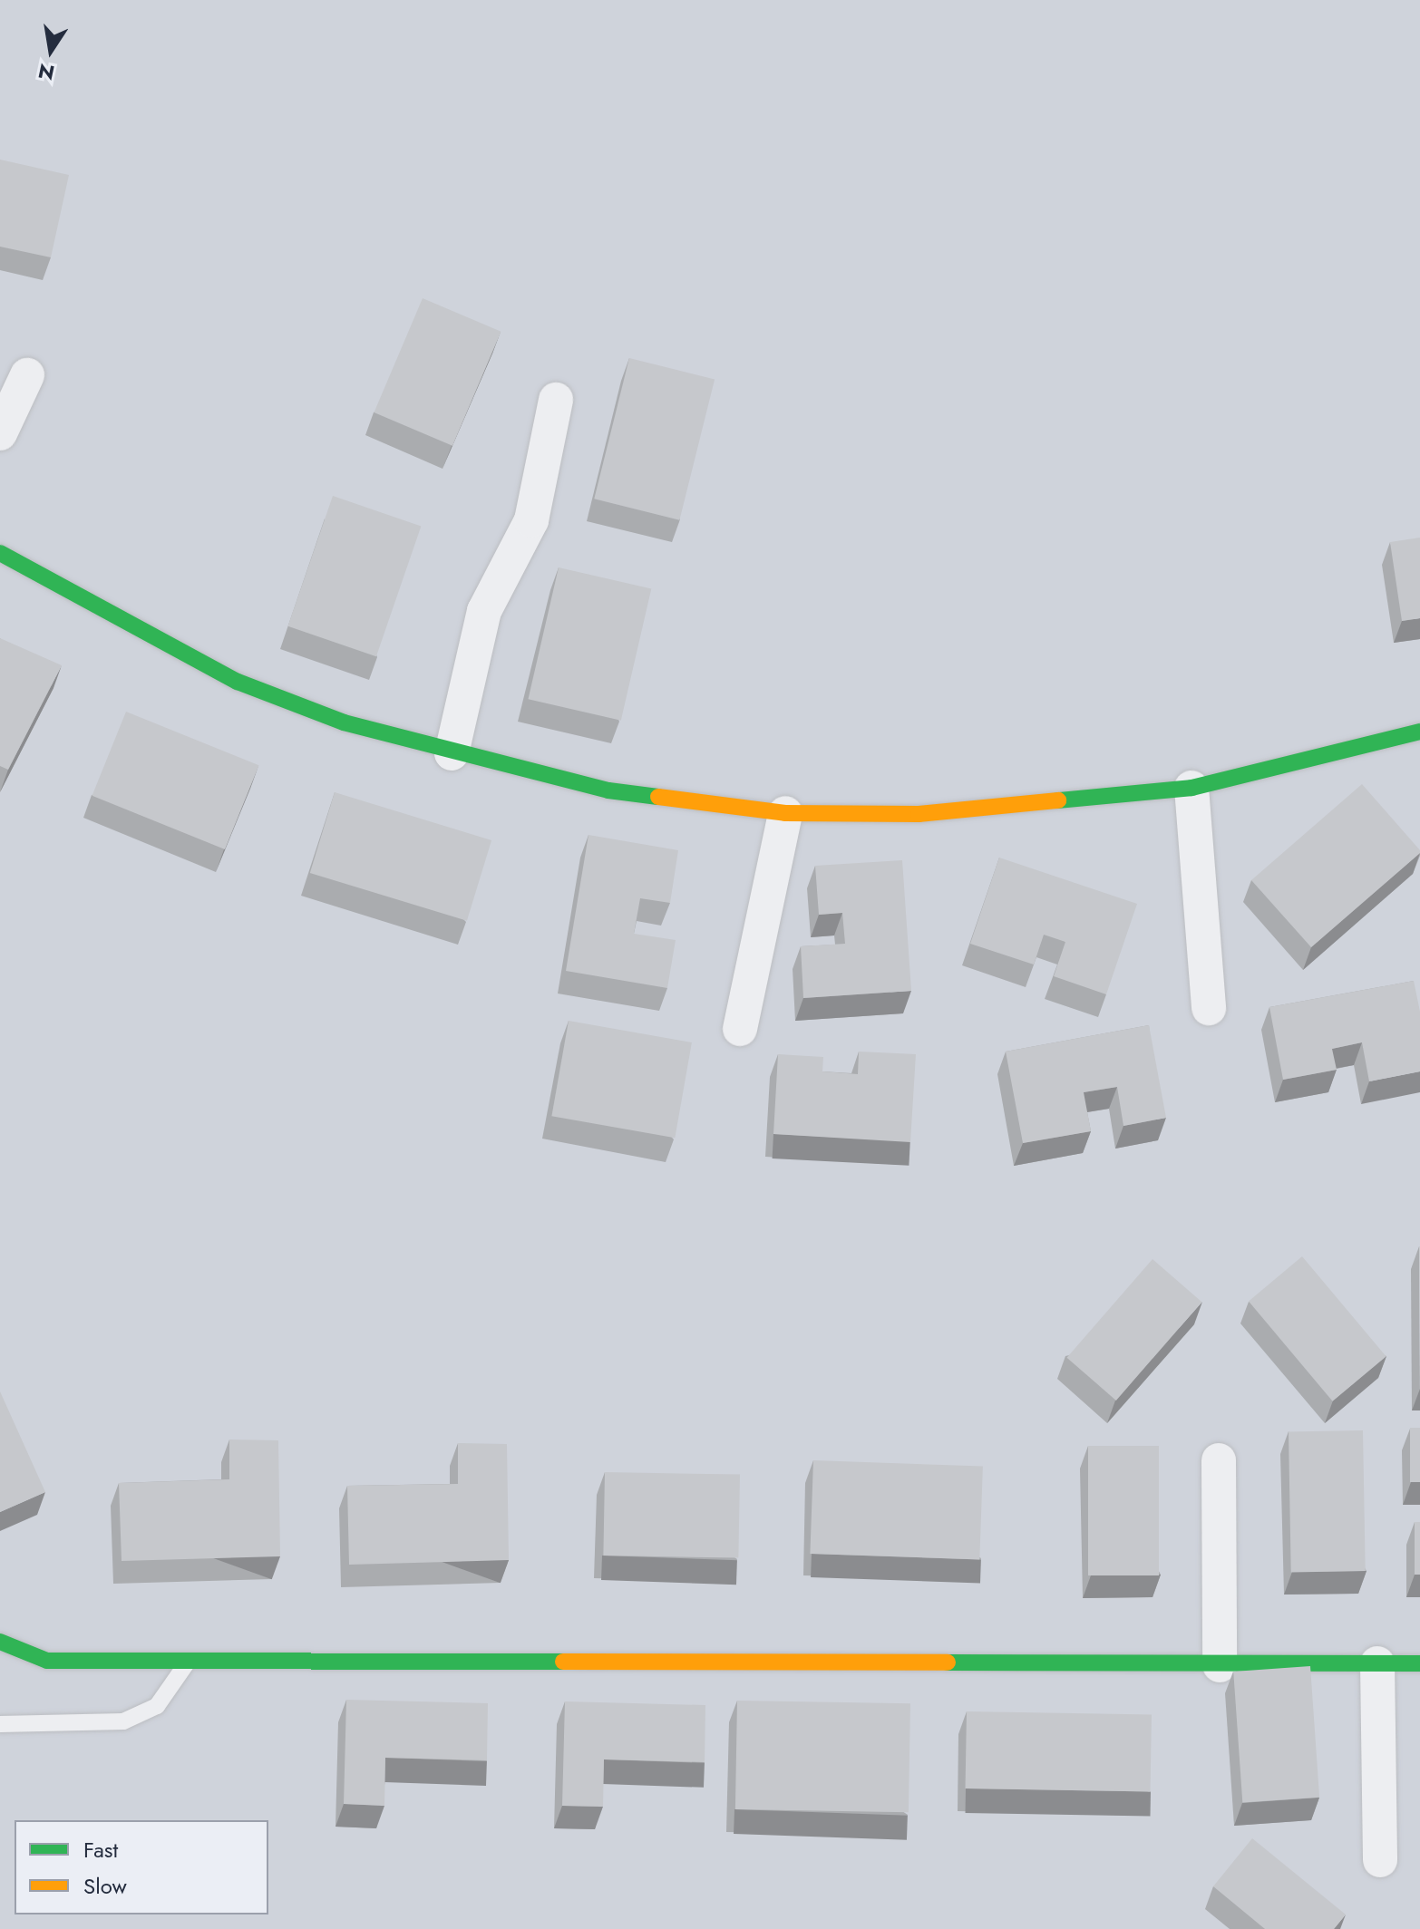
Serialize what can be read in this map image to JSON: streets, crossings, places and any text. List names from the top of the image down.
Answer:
{
  "legend": ["Fast", "Slow"],
  "north": "bottom"
}
